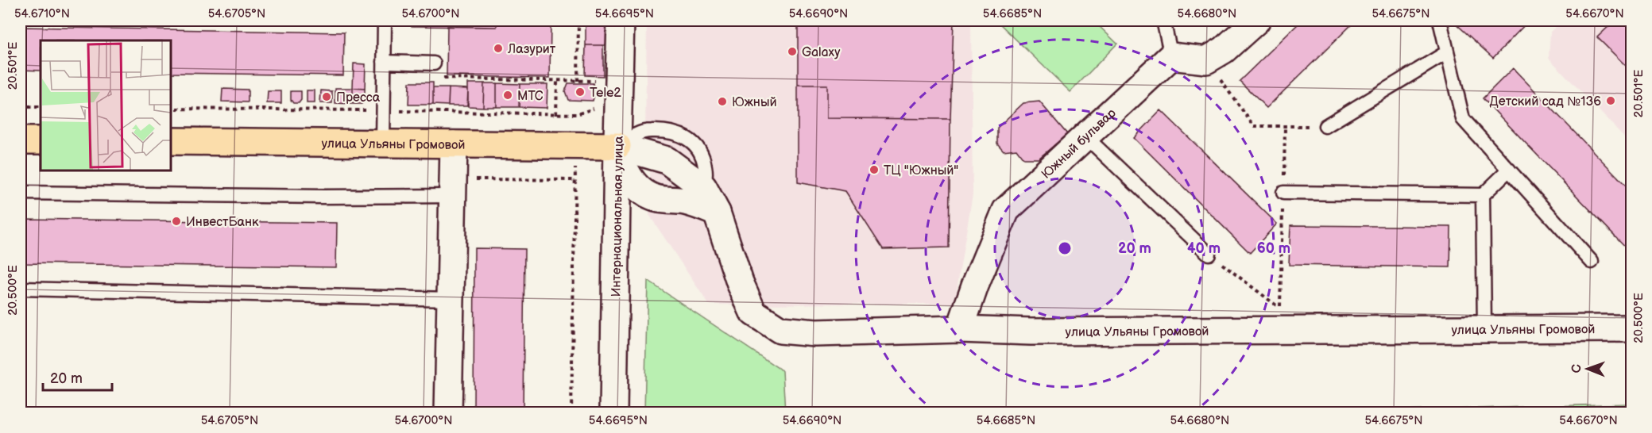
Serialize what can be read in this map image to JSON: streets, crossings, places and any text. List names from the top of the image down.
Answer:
{
  "streets": {
    "main road": ["Южный бульвар", "улица Ульяны Громовой", "Интернациональная улица"]
  },
  "crossings": [
    ["Южный бульвар", "улица Ульяны Громовой"],
    ["улица Ульяны Громовой", "Интернациональная улица"]
  ],
  "places": [
    "Лазурит",
    "Galaxy",
    "Tele2",
    "МТС",
    "Пресса",
    "Детский сад №136",
    "Южный",
    "ТЦ \"Южный\"",
    "ИнвестБанк"
  ],
  "scale_bar": "20 m",
  "north": "left",
  "coordinates": [
    "54.6710°N",
    "54.6705°N",
    "54.6700°N",
    "54.6695°N",
    "54.6690°N",
    "54.6685°N",
    "54.6680°N",
    "54.6675°N",
    "54.6670°N",
    "20.501°E",
    "20.500°E"
  ],
  "rings": ["20 m", "40 m", "60 m"]
}
